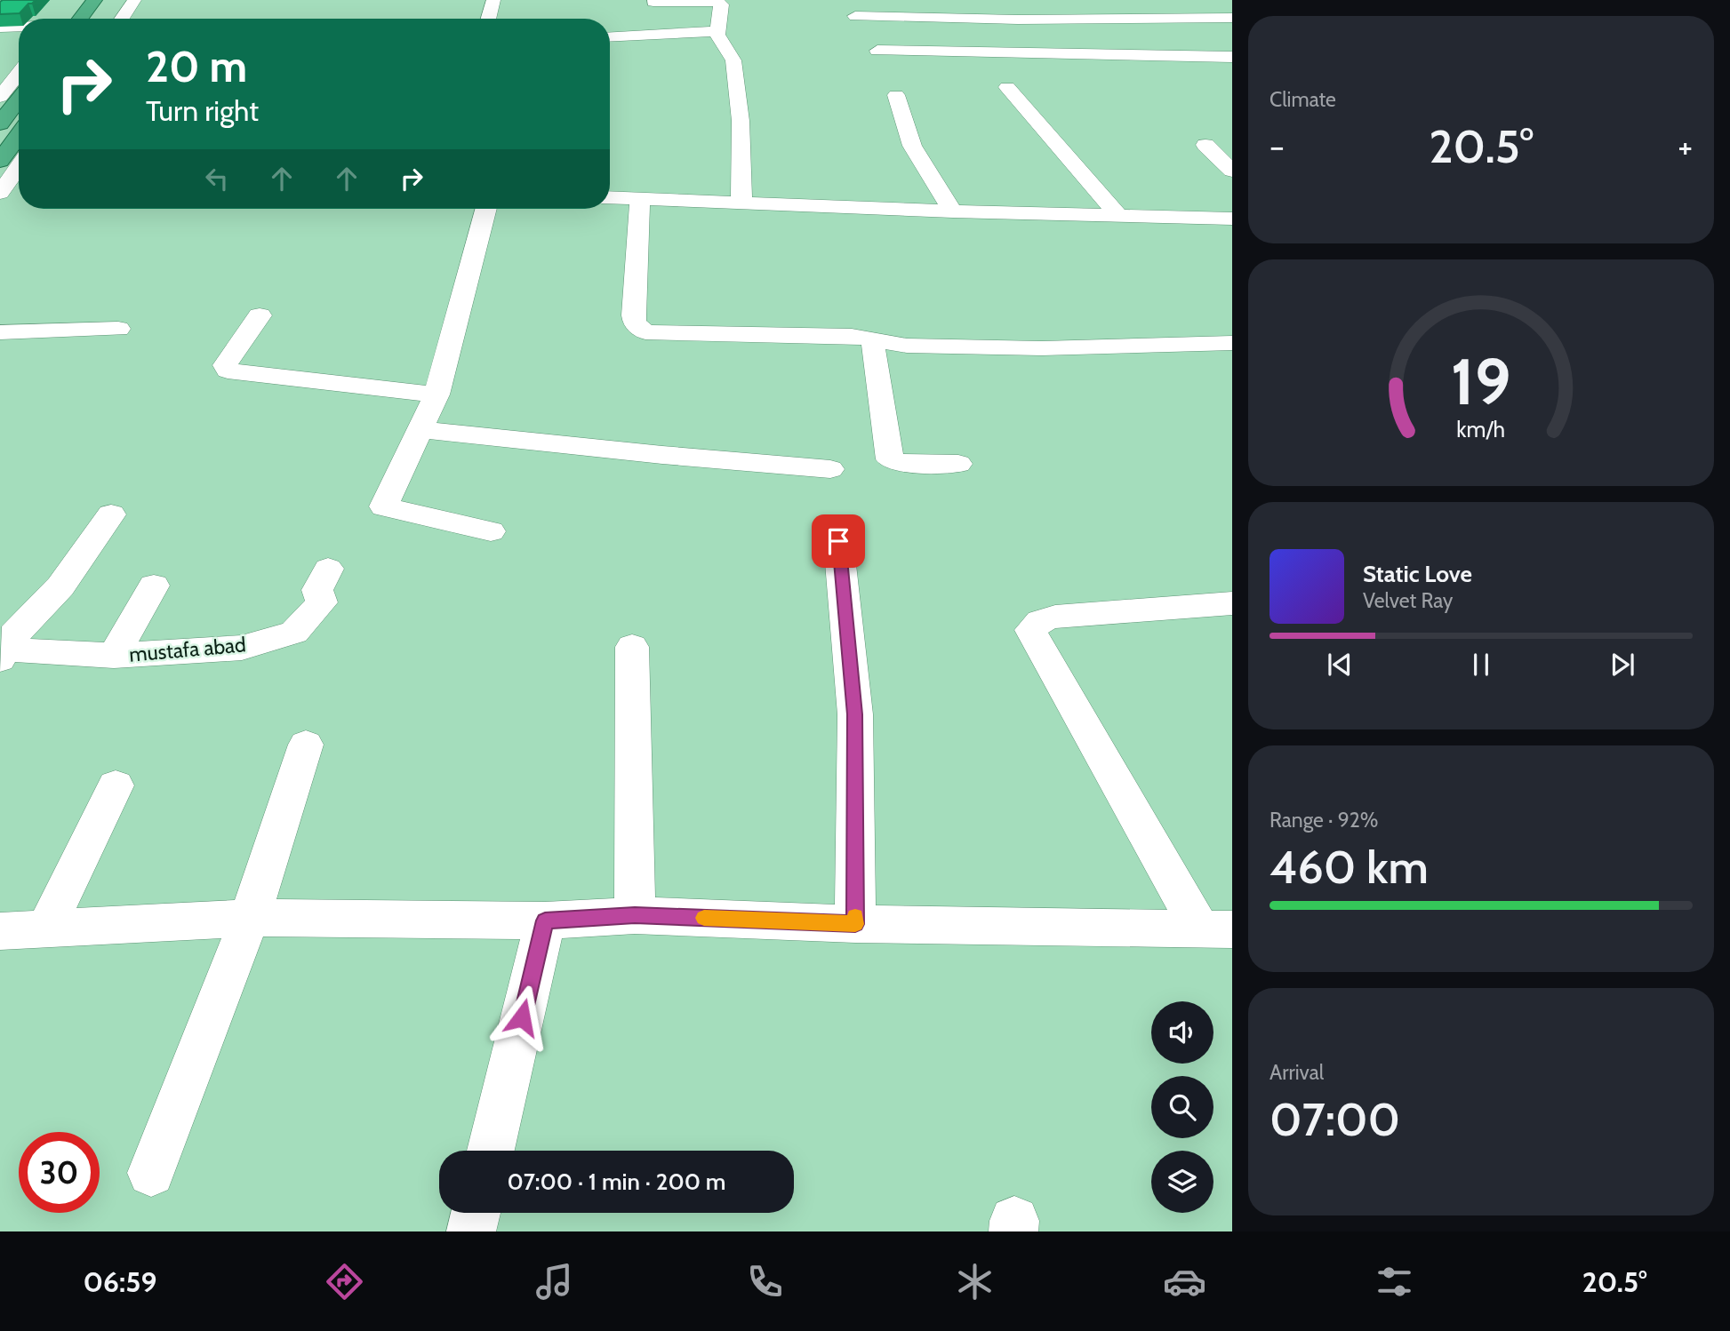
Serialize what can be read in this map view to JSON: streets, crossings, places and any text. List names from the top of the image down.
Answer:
{
  "streets": {
    "street": ["mustafa abad"]
  },
  "page": {
    "tile": [
      "Climate",
      ["Range · 92%", "460 km"],
      ["Arrival", "07:00"]
    ],
    "turn": ["20 m", "Turn right"],
    "heat": ["−", "20.5°", "+"],
    "song": ["Static Love", "Velvet Ray"],
    "limit": "30",
    "trip": "07:00 · 1 min · 200 m",
    "tabs": ["06:59", "20.5°"],
    "gauge": ["19", "km/h"]
  }
}
